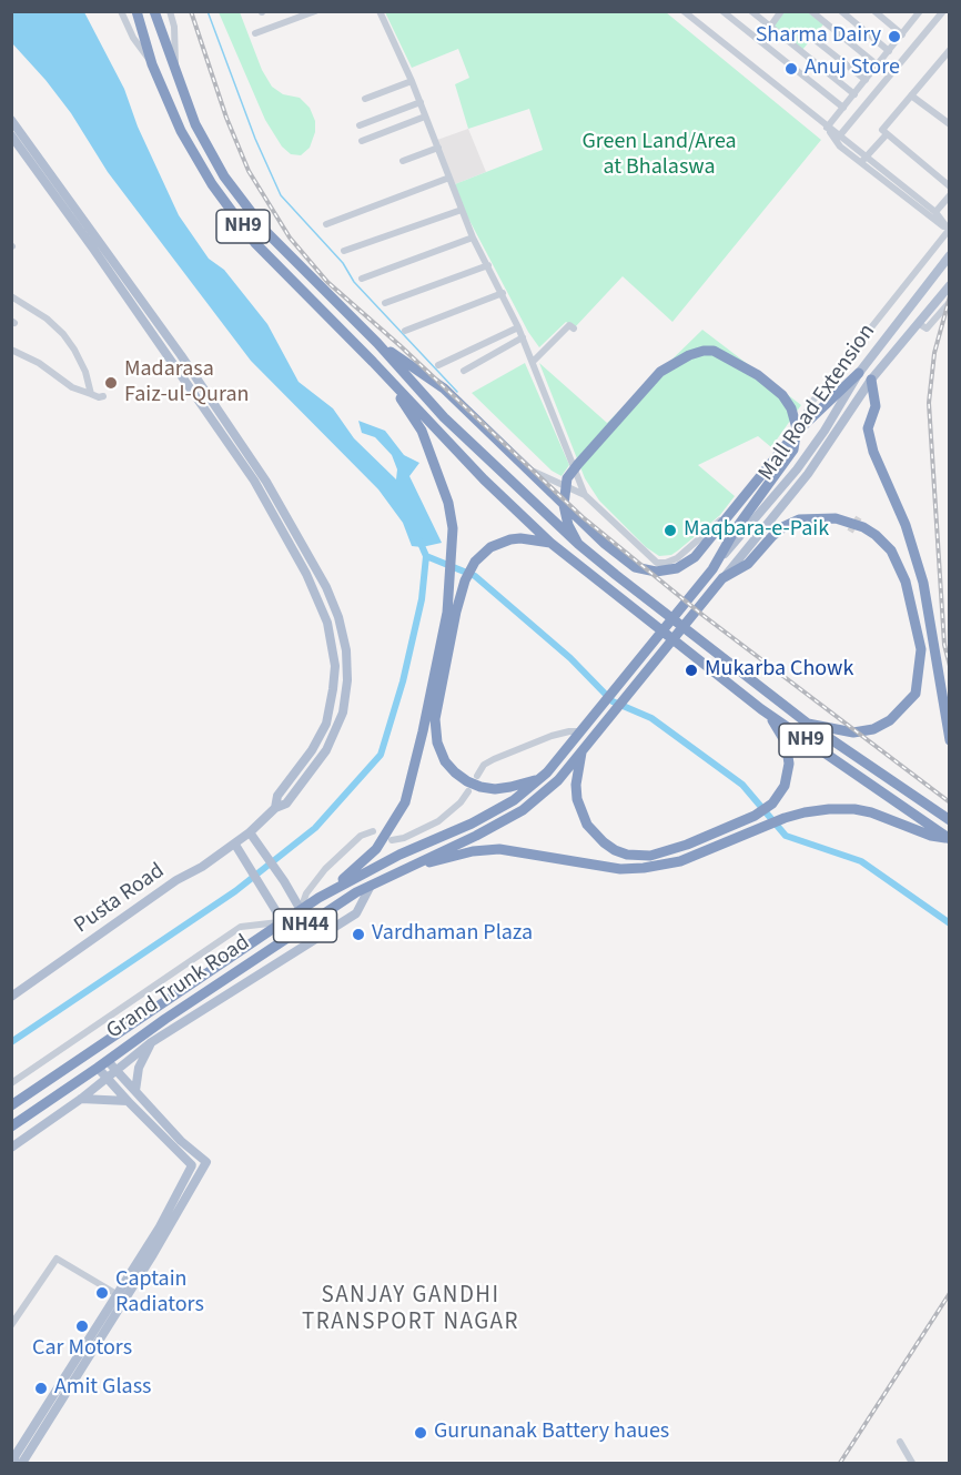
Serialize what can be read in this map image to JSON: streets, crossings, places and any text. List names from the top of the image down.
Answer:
{
  "streets": {
    "highway": ["NH9", "NH44", "Grand Trunk Road"],
    "main road": ["Mall Road Extension", "Pusta Road"]
  },
  "crossings": [
    ["Mall Road Extension", "NH44"],
    ["Mall Road Extension", "Grand Trunk Road"],
    ["NH44", "Grand Trunk Road"]
  ],
  "districts": ["SANJAY GANDHI TRANSPORT NAGAR"],
  "parks": ["Green Land/Area at Bhalaswa"],
  "places": [
    "Sharma Dairy",
    "Anuj Store",
    "Madarasa Faiz-ul-Quran",
    "Maqbara-e-Paik",
    "Mukarba Chowk",
    "Vardhaman Plaza",
    "Captain Radiators",
    "Car Motors",
    "Amit Glass",
    "Gurunanak Battery haues"
  ]
}
